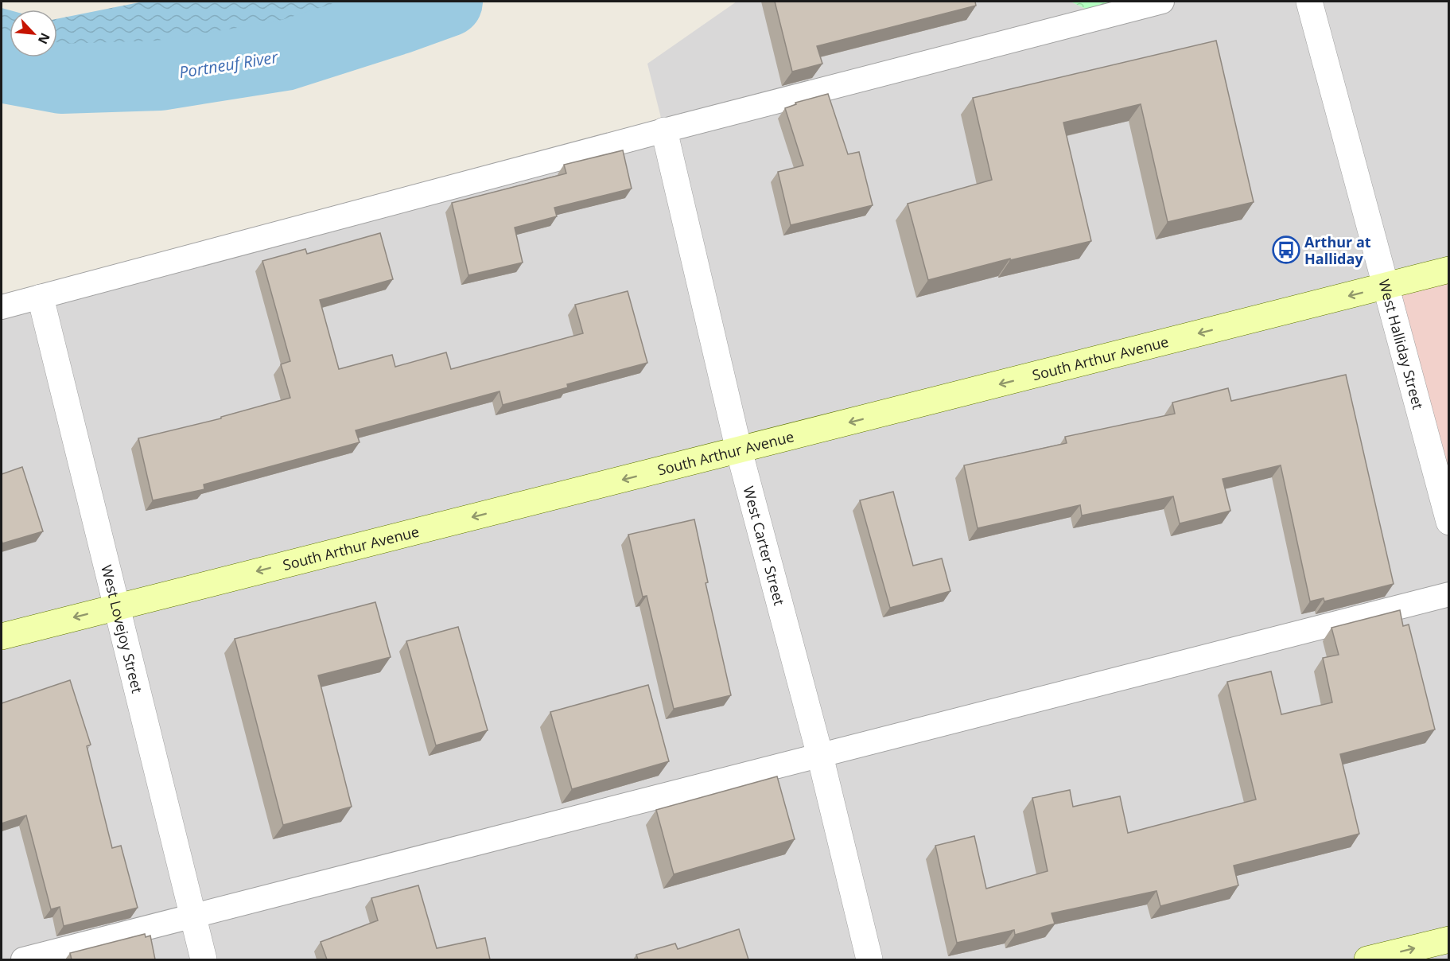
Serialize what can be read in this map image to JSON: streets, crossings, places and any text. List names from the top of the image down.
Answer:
{
  "streets": {
    "main road": ["South Arthur Avenue"],
    "street": ["West Halliday Street", "West Carter Street", "West Lovejoy Street"]
  },
  "crossings": [
    ["West Halliday Street", "South Arthur Avenue"],
    ["South Arthur Avenue", "West Carter Street"],
    ["South Arthur Avenue", "West Lovejoy Street"]
  ],
  "one_way": ["South Arthur Avenue"],
  "water": ["Portneuf River"],
  "places": {
    "bus stop": ["Arthur at Halliday"]
  },
  "north": "bottom right"
}
